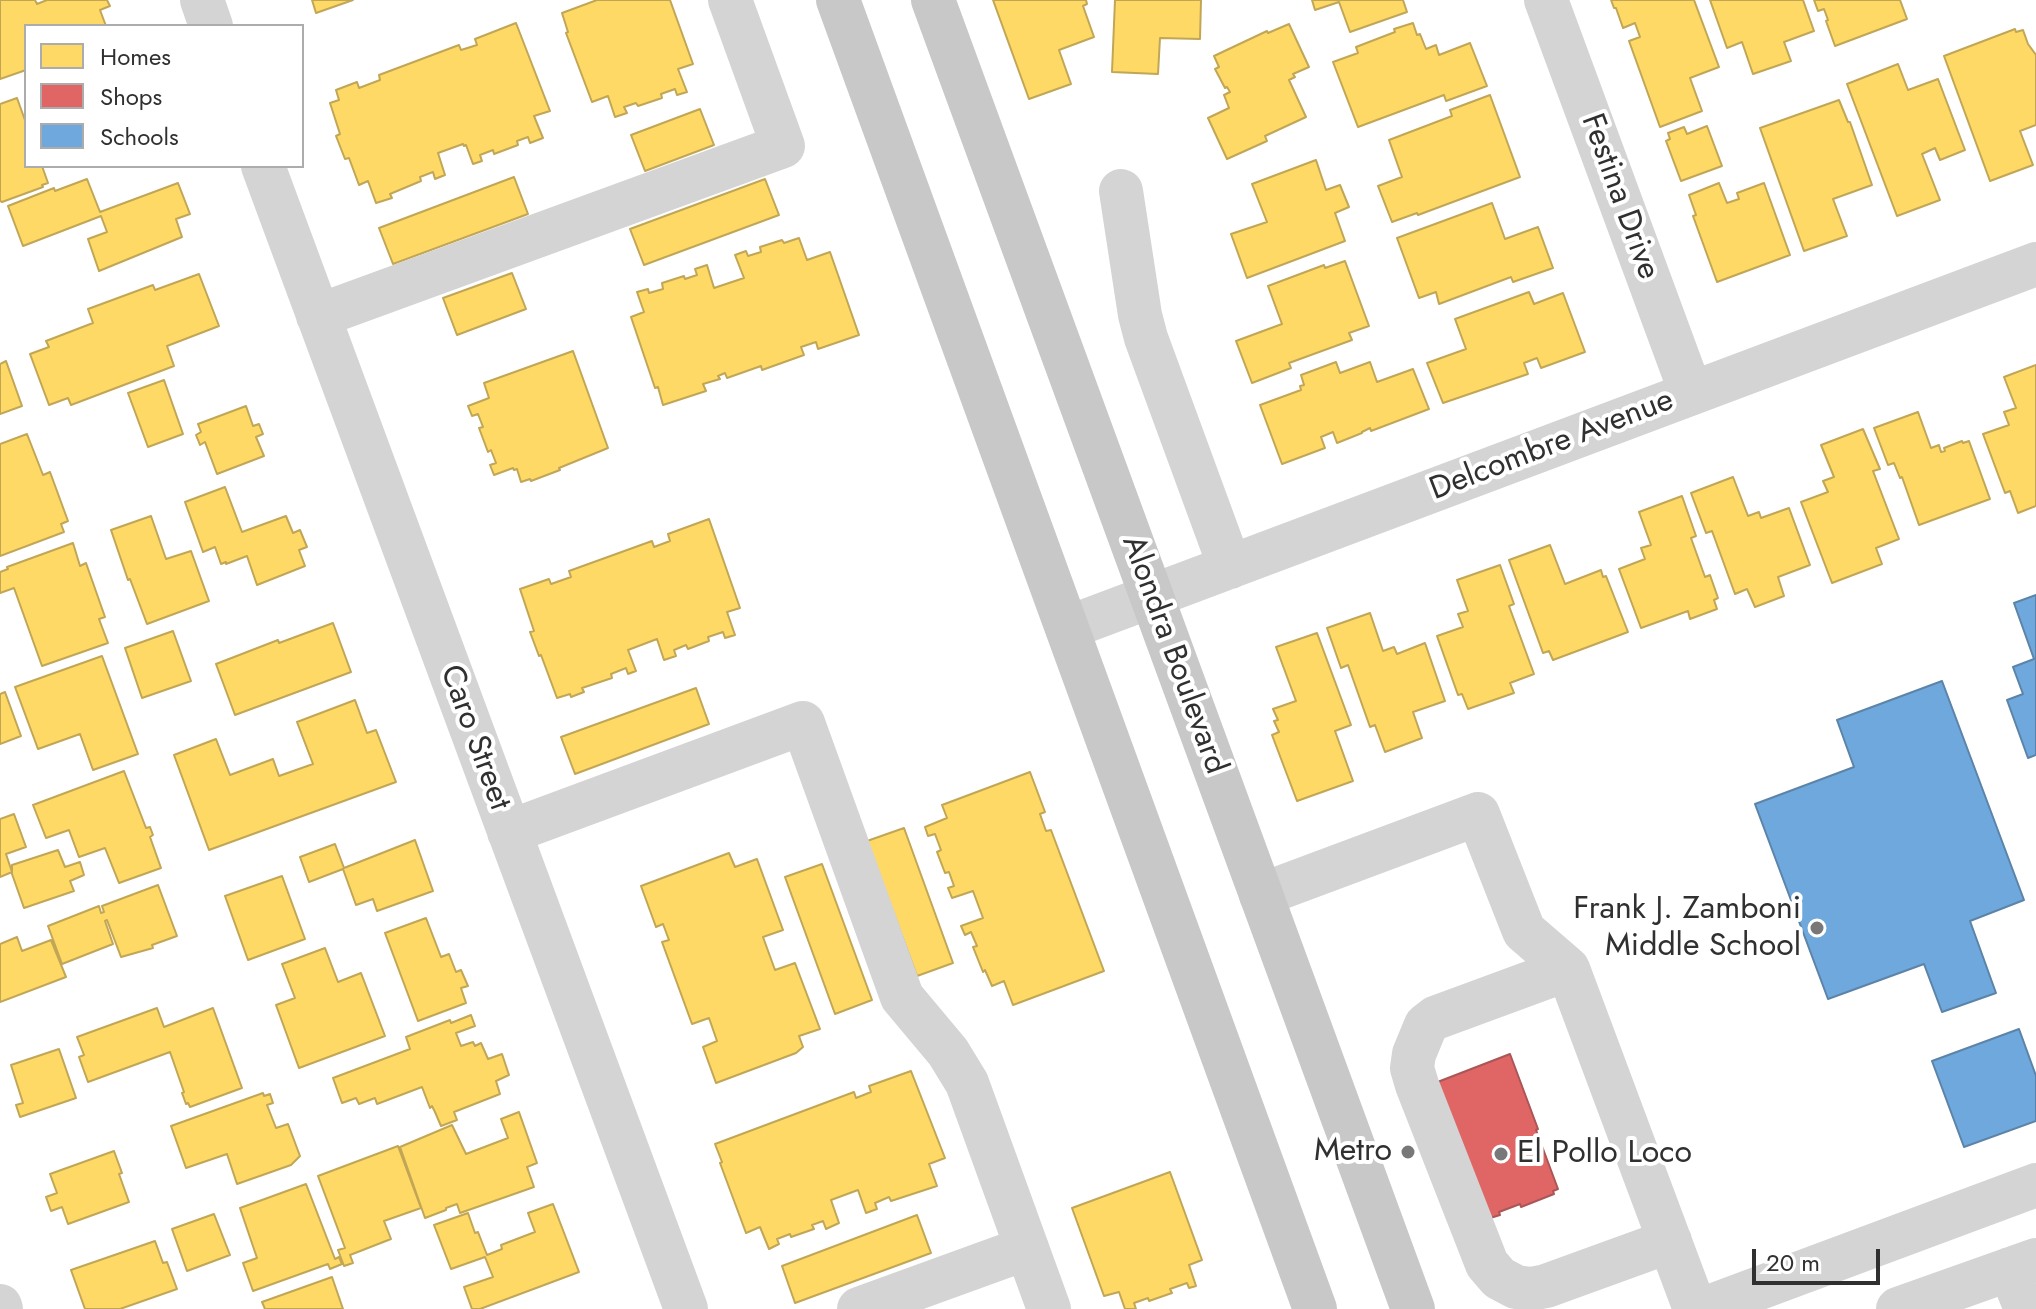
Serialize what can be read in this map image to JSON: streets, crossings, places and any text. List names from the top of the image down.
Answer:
{
  "streets": {
    "main road": ["Alondra Boulevard"],
    "street": ["Festina Drive", "Delcombre Avenue", "Caro Street"]
  },
  "crossings": [
    ["Festina Drive", "Delcombre Avenue"],
    ["Delcombre Avenue", "Alondra Boulevard"]
  ],
  "places": ["Frank J. Zamboni Middle School", "Metro", "El Pollo Loco"],
  "legend": ["Homes", "Shops", "Schools"],
  "scale_bar": "20 m"
}
